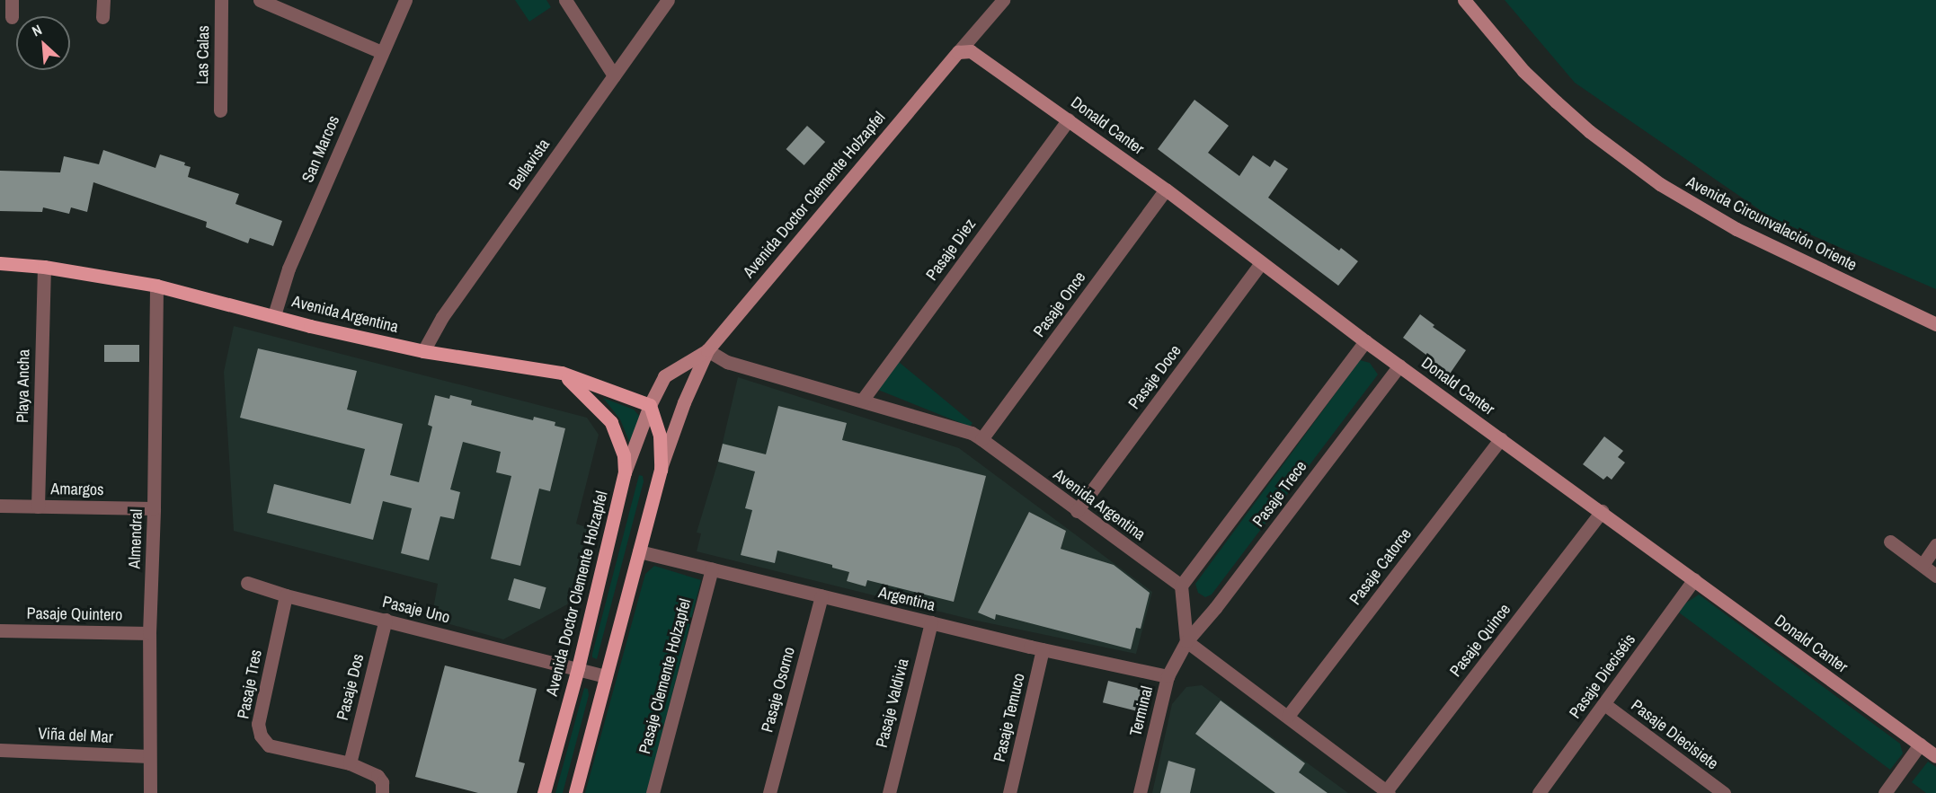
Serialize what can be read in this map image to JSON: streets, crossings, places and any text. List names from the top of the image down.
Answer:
{
  "streets": {
    "main road": ["Avenida Doctor Clemente Holzapfel", "Avenida Argentina"],
    "street": [
      "Las Calas",
      "Donald Canter",
      "San Marcos",
      "Bellavista",
      "Avenida Circunvalación Oriente",
      "Pasaje Diez",
      "Pasaje Once",
      "Pasaje Doce",
      "Playa Ancha",
      "Amargos",
      "Pasaje Trece",
      "Almendral",
      "Pasaje Catorce",
      "Argentina",
      "Pasaje Uno",
      "Pasaje Quintero",
      "Pasaje Quince",
      "Pasaje Clemente Holzapfel",
      "Pasaje Dieciséis",
      "Pasaje Tres",
      "Pasaje Dos",
      "Pasaje Osorno",
      "Pasaje Valdivia",
      "Terminal",
      "Pasaje Temuco",
      "Pasaje Diecisiete",
      "Viña del Mar"
    ]
  },
  "crossings": [
    ["Donald Canter", "Avenida Doctor Clemente Holzapfel"],
    ["Donald Canter", "Pasaje Diez"],
    ["Donald Canter", "Pasaje Once"],
    ["Donald Canter", "Pasaje Doce"],
    ["Donald Canter", "Pasaje Trece"],
    ["Donald Canter", "Pasaje Catorce"],
    ["Donald Canter", "Pasaje Quince"],
    ["Donald Canter", "Pasaje Dieciséis"],
    ["San Marcos", "Avenida Argentina"],
    ["Bellavista", "Avenida Argentina"],
    ["Avenida Doctor Clemente Holzapfel", "Avenida Argentina"],
    ["Avenida Doctor Clemente Holzapfel", "Pasaje Uno"],
    ["Pasaje Diez", "Avenida Argentina"],
    ["Pasaje Once", "Avenida Argentina"],
    ["Avenida Argentina", "Pasaje Doce"],
    ["Avenida Argentina", "Playa Ancha"],
    ["Avenida Argentina", "Pasaje Trece"],
    ["Avenida Argentina", "Almendral"],
    ["Playa Ancha", "Amargos"],
    ["Amargos", "Almendral"],
    ["Pasaje Trece", "Terminal"],
    ["Almendral", "Pasaje Quintero"],
    ["Almendral", "Viña del Mar"],
    ["Argentina", "Pasaje Clemente Holzapfel"],
    ["Argentina", "Pasaje Osorno"],
    ["Argentina", "Pasaje Valdivia"],
    ["Argentina", "Terminal"],
    ["Argentina", "Pasaje Temuco"],
    ["Pasaje Uno", "Pasaje Tres"],
    ["Pasaje Uno", "Pasaje Dos"],
    ["Pasaje Dieciséis", "Pasaje Diecisiete"],
    ["Pasaje Tres", "Pasaje Dos"]
  ],
  "north": "top left"
}
